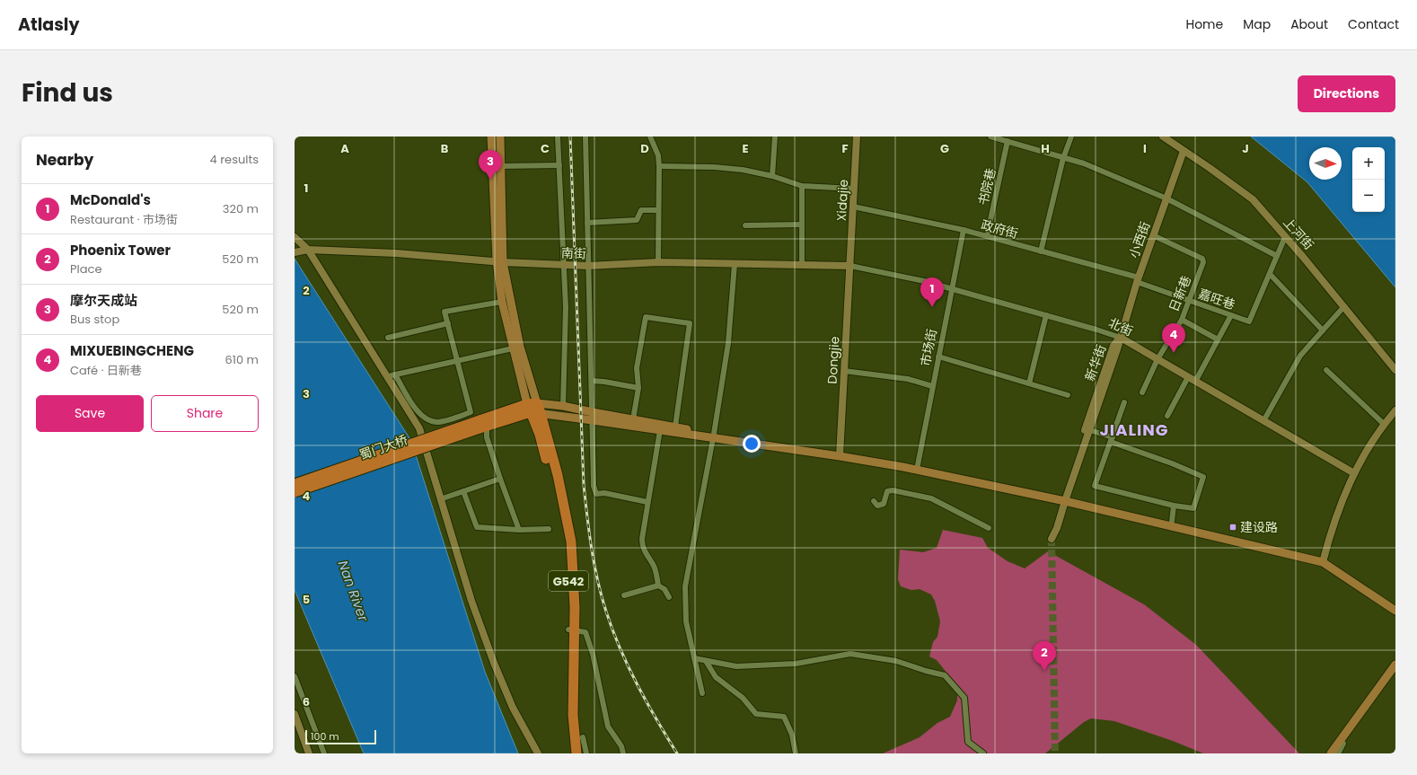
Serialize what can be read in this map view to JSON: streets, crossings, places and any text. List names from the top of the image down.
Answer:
{
  "streets": {
    "highway": ["蜀门大桥", "G542"],
    "street": [
      "书院巷",
      "Xidajie",
      "政府街",
      "上河街",
      "小西街",
      "南街",
      "日新巷",
      "嘉旺巷",
      "北街",
      "市场街",
      "Dongjie",
      "新华街"
    ]
  },
  "crossings": [
    ["书院巷", "政府街"],
    ["Xidajie", "政府街"],
    ["Xidajie", "南街"],
    ["Xidajie", "北街"],
    ["Xidajie", "Dongjie"],
    ["政府街", "小西街"],
    ["政府街", "嘉旺巷"],
    ["政府街", "市场街"],
    ["上河街", "小西街"],
    ["小西街", "日新巷"],
    ["小西街", "嘉旺巷"],
    ["小西街", "北街"],
    ["小西街", "新华街"],
    ["南街", "北街"],
    ["南街", "Dongjie"],
    ["日新巷", "嘉旺巷"],
    ["日新巷", "北街"],
    ["北街", "市场街"],
    ["北街", "Dongjie"],
    ["北街", "新华街"]
  ],
  "districts": ["JIALING"],
  "water": ["Nan River"],
  "places": {
    "transit": ["建设路"]
  },
  "scale_bar": "100 m",
  "north": "right",
  "page": {
    "header": "Atlasly",
    "nav": [
      "Home",
      "Map",
      "About",
      "Contact"
    ],
    "title": "Find us",
    "buttons": [
      "Directions",
      ["Save", "Share"]
    ],
    "heading": ["Nearby", "4 results"],
    "map_buttons": ["+", "−"],
    "pins": [
      "3",
      "1",
      "4",
      "2"
    ],
    "list": [
      {
        "mark": "1",
        "name": "McDonald's",
        "note": "Restaurant · 市场街",
        "value": "320 m"
      },
      {
        "mark": "2",
        "name": "Phoenix Tower",
        "note": "Place",
        "value": "520 m"
      },
      {
        "mark": "3",
        "name": "摩尔天成站",
        "note": "Bus stop",
        "value": "520 m"
      },
      {
        "mark": "4",
        "name": "MIXUEBINGCHENG",
        "note": "Café · 日新巷",
        "value": "610 m"
      }
    ],
    "scale": "100 m"
  },
  "grid": {
    "columns": [
      "A",
      "B",
      "C",
      "D",
      "E",
      "F",
      "G",
      "H",
      "I",
      "J"
    ],
    "rows": [
      "1",
      "2",
      "3",
      "4",
      "5",
      "6"
    ]
  }
}
